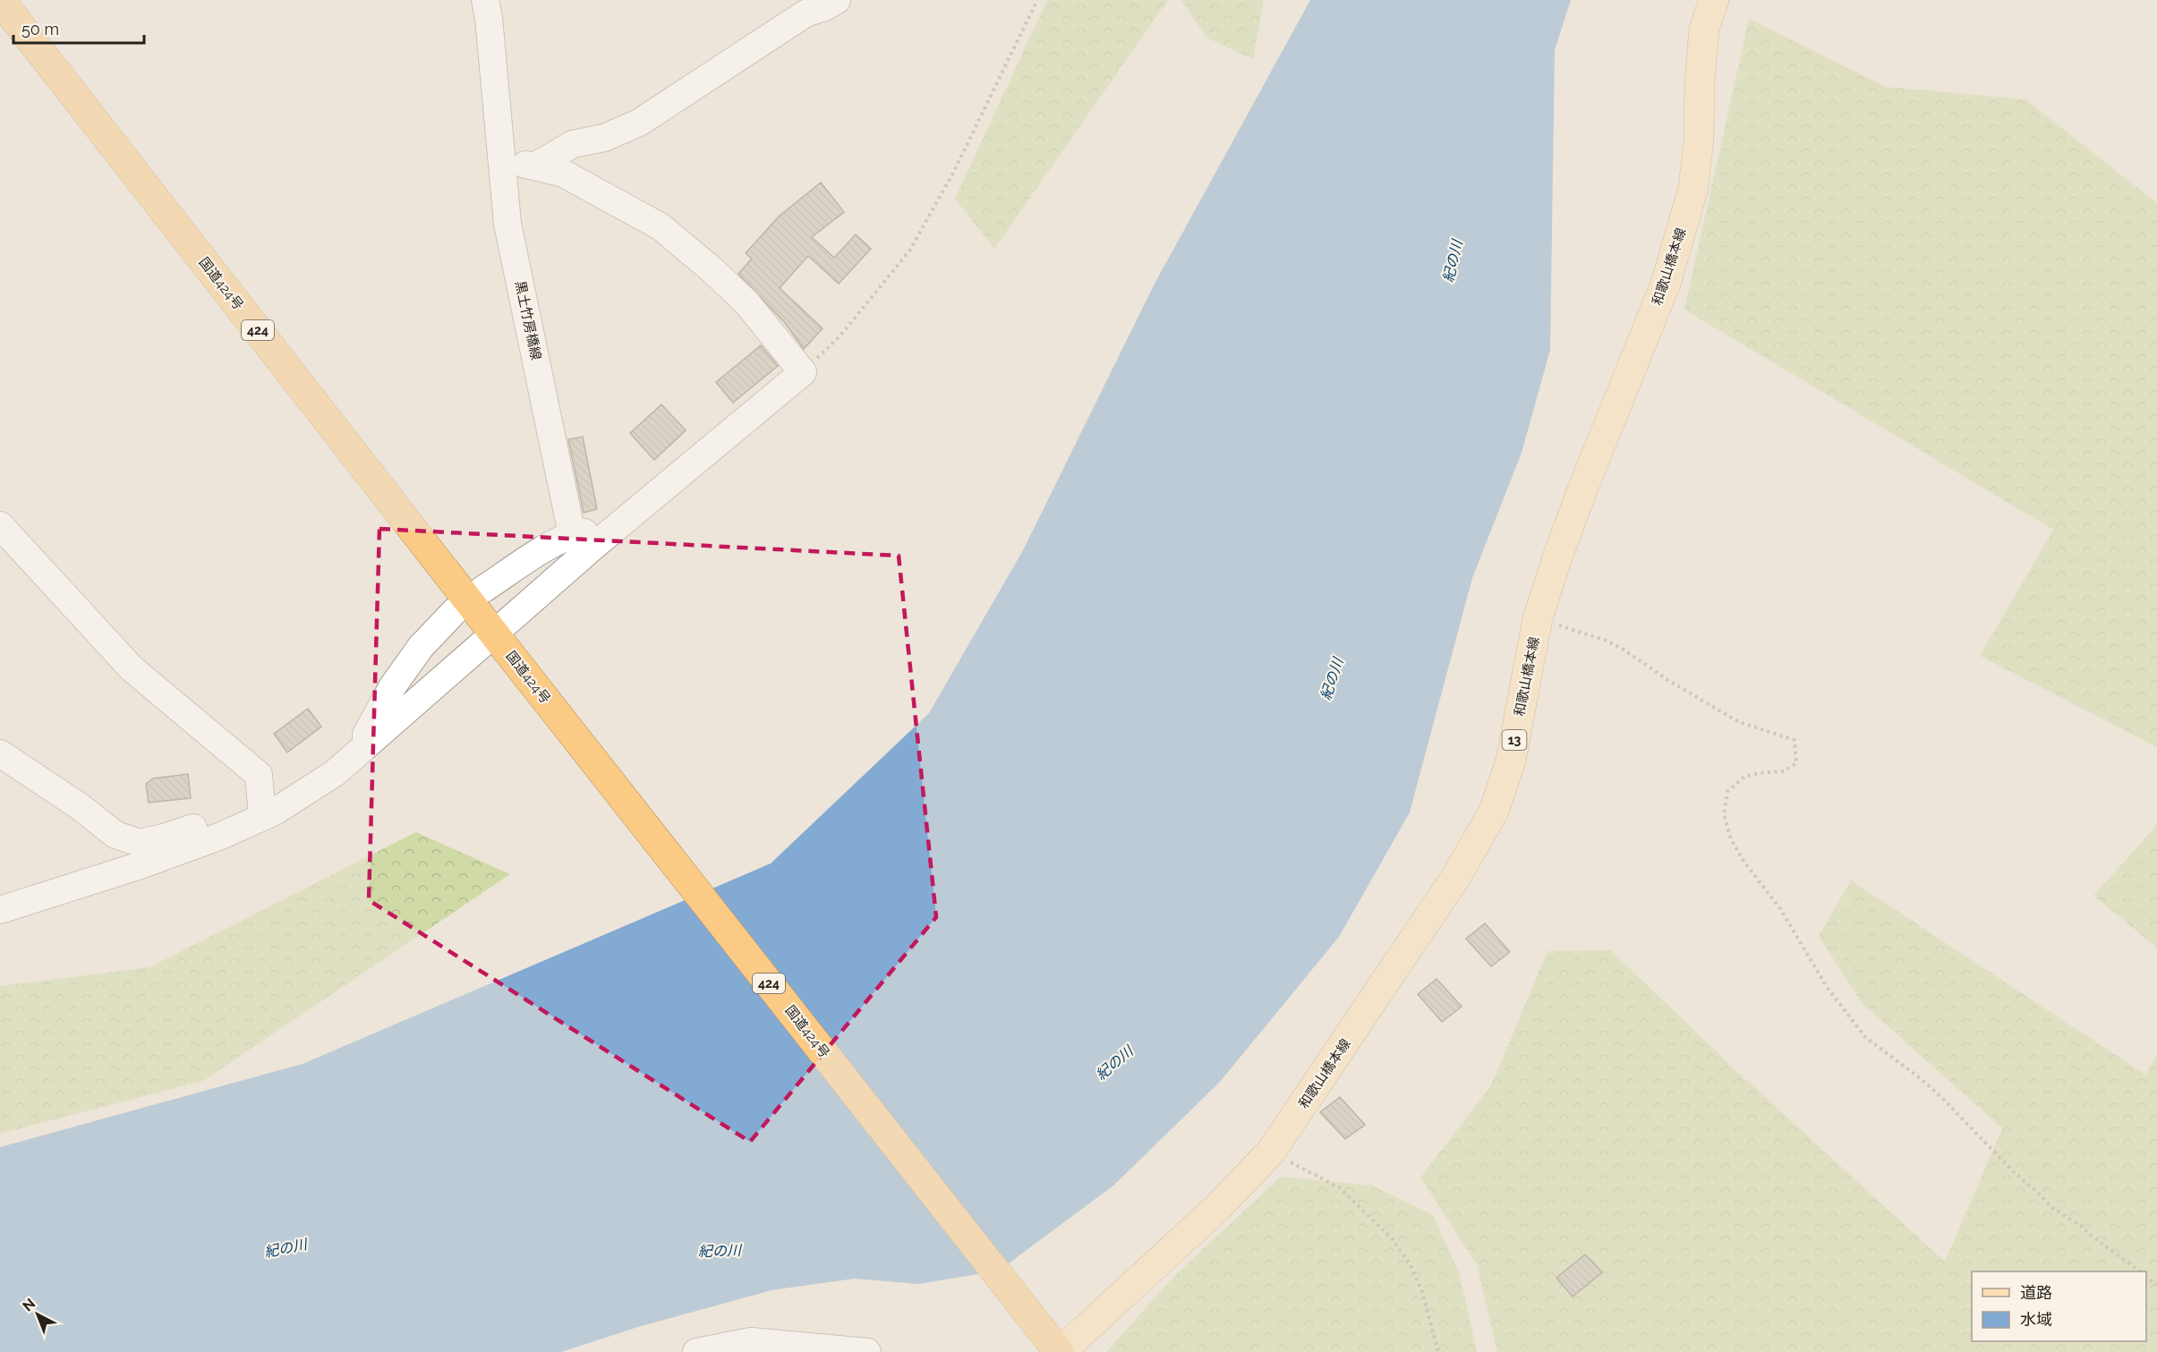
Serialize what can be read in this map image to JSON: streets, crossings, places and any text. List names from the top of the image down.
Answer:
{
  "streets": {
    "highway": ["国道424号", "424"],
    "main road": ["和歌山橋本線", "13"],
    "street": ["黒土竹房橋線"]
  },
  "crossings": [
    ["和歌山橋本線", "国道424号"]
  ],
  "water": ["紀の川"],
  "legend": ["道路", "水域"],
  "scale_bar": "50 m",
  "north": "top left"
}
